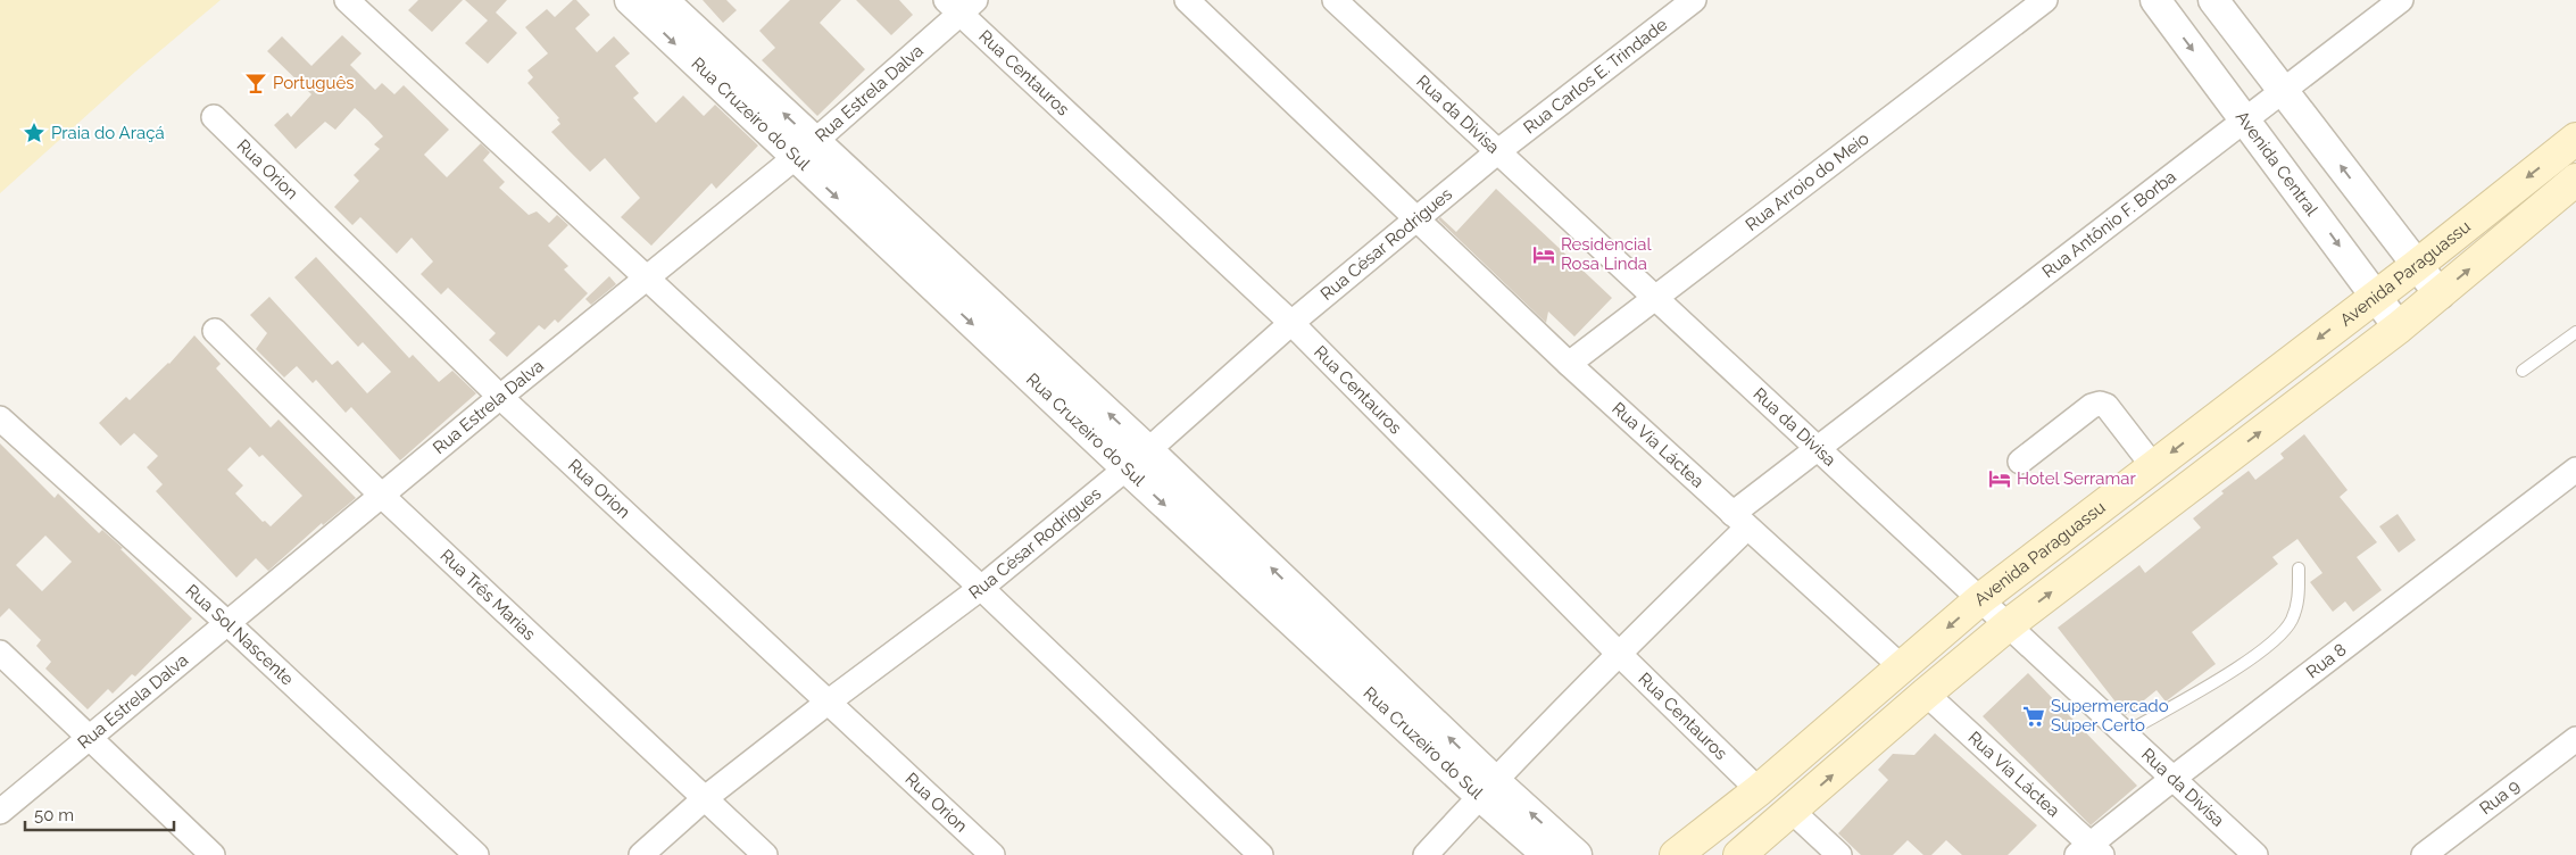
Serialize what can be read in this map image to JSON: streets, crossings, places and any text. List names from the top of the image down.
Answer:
{
  "streets": {
    "main road": ["Avenida Paraguassu"],
    "street": [
      "Rua Centauros",
      "Rua Carlos E. Trindade",
      "Rua Estrela Dalva",
      "Rua Cruzeiro do Sul",
      "Rua da Divisa",
      "Avenida Central",
      "Rua Orion",
      "Rua Arroio do Meio",
      "Rua Antônio F. Borba",
      "Rua César Rodrigues",
      "Rua Via Láctea",
      "Rua Três Marias",
      "Rua Sol Nascente",
      "Rua 8",
      "Rua 9"
    ]
  },
  "crossings": [
    ["Rua Centauros", "Rua Estrela Dalva"],
    ["Rua Centauros", "Rua Antônio F. Borba"],
    ["Rua Centauros", "Rua César Rodrigues"],
    ["Rua Centauros", "Avenida Paraguassu"],
    ["Rua Carlos E. Trindade", "Rua da Divisa"],
    ["Rua Carlos E. Trindade", "Rua César Rodrigues"],
    ["Rua Estrela Dalva", "Rua Cruzeiro do Sul"],
    ["Rua Estrela Dalva", "Rua Orion"],
    ["Rua Estrela Dalva", "Rua Três Marias"],
    ["Rua Estrela Dalva", "Rua Sol Nascente"],
    ["Rua Cruzeiro do Sul", "Rua Antônio F. Borba"],
    ["Rua Cruzeiro do Sul", "Rua César Rodrigues"],
    ["Rua da Divisa", "Rua Arroio do Meio"],
    ["Rua da Divisa", "Rua Antônio F. Borba"],
    ["Rua da Divisa", "Rua César Rodrigues"],
    ["Rua da Divisa", "Avenida Paraguassu"],
    ["Rua da Divisa", "Rua 8"],
    ["Avenida Central", "Rua Antônio F. Borba"],
    ["Avenida Central", "Avenida Paraguassu"],
    ["Rua Orion", "Rua César Rodrigues"],
    ["Rua Arroio do Meio", "Rua Via Láctea"],
    ["Rua Antônio F. Borba", "Rua Via Láctea"],
    ["Rua César Rodrigues", "Rua Via Láctea"],
    ["Rua César Rodrigues", "Rua Três Marias"],
    ["Avenida Paraguassu", "Rua Via Láctea"],
    ["Rua Via Láctea", "Rua 8"]
  ],
  "places": {
    "bar": ["Português"],
    "place": ["Praia do Araçá"],
    "hotel": ["Residencial Rosa Linda", "Hotel Serramar"],
    "supermarket": ["Supermercado Super Certo"]
  },
  "scale_bar": "50 m"
}
